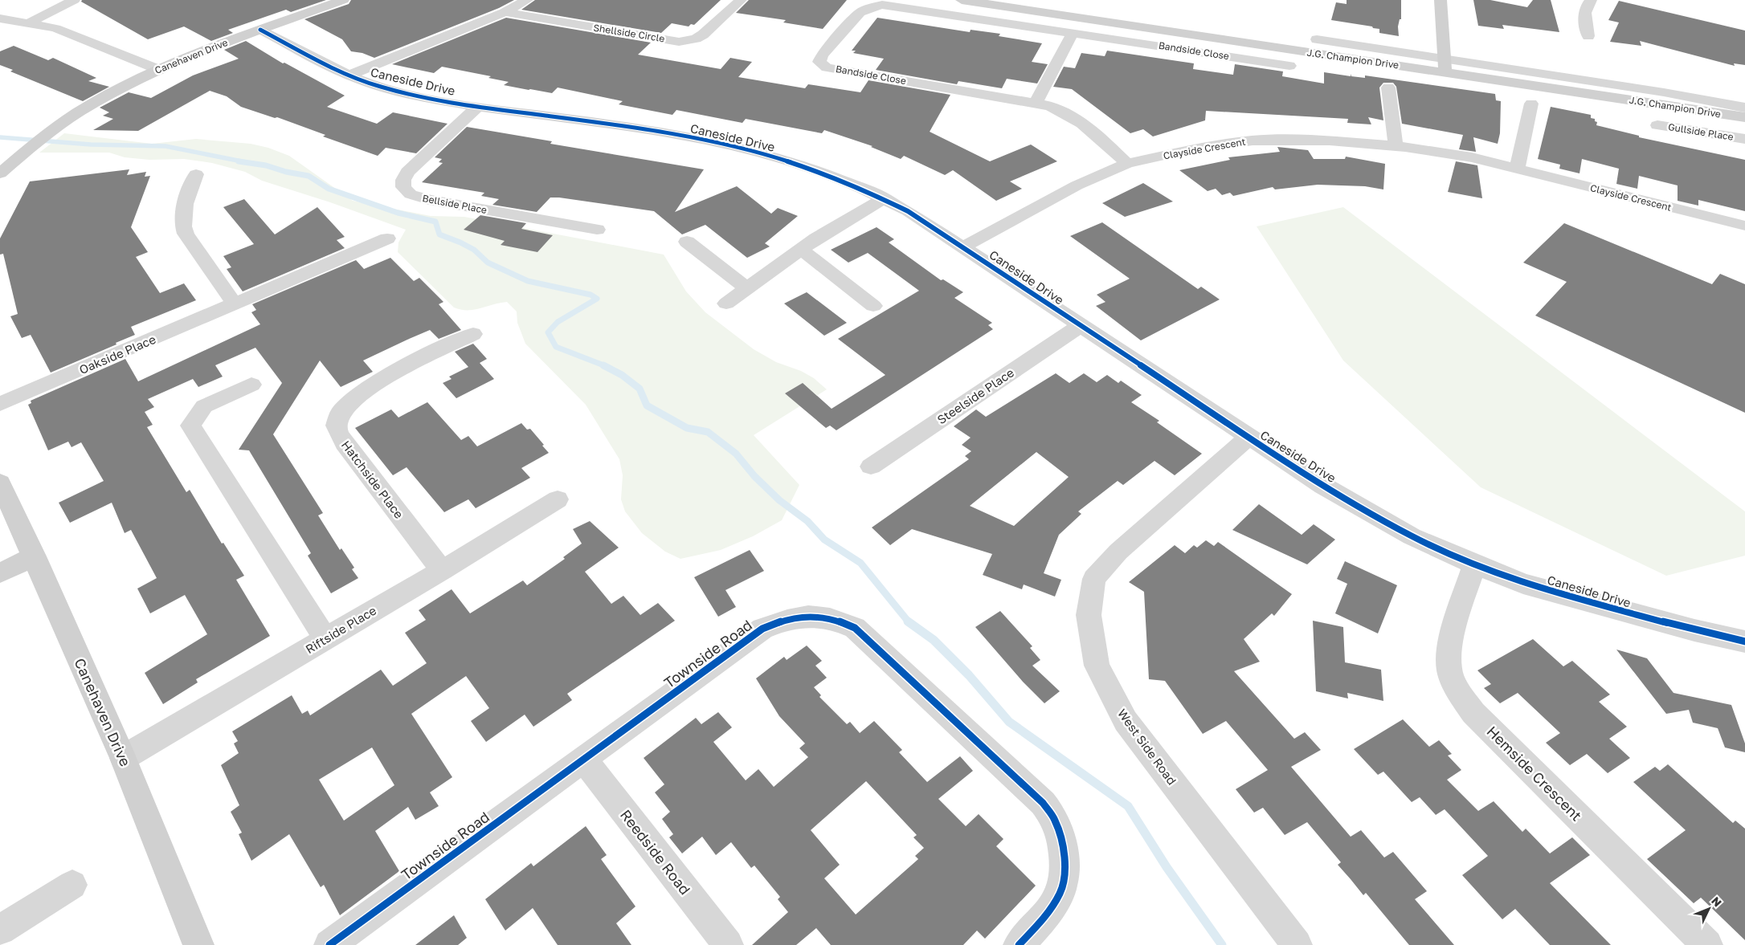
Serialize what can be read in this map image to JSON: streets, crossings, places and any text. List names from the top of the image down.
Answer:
{
  "streets": {
    "street": [
      "Shellside Circle",
      "Bandside Close",
      "Canehaven Drive",
      "J.G. Champion Drive",
      "Caneside Drive",
      "Gullside Place",
      "Clayside Crescent",
      "Bellside Place",
      "Oakside Place",
      "Steelside Place",
      "Hatchside Place",
      "Riftside Place",
      "Townside Road",
      "West Side Road",
      "Hemside Crescent",
      "Reedside Road"
    ]
  },
  "crossings": [
    ["Bandside Close", "Clayside Crescent"],
    ["Canehaven Drive", "Caneside Drive"],
    ["Canehaven Drive", "Riftside Place"],
    ["Caneside Drive", "Clayside Crescent"],
    ["Caneside Drive", "Bellside Place"],
    ["Caneside Drive", "Steelside Place"],
    ["Caneside Drive", "West Side Road"],
    ["Caneside Drive", "Hemside Crescent"],
    ["Hatchside Place", "Riftside Place"],
    ["Townside Road", "Reedside Road"]
  ],
  "north": "top right"
}
